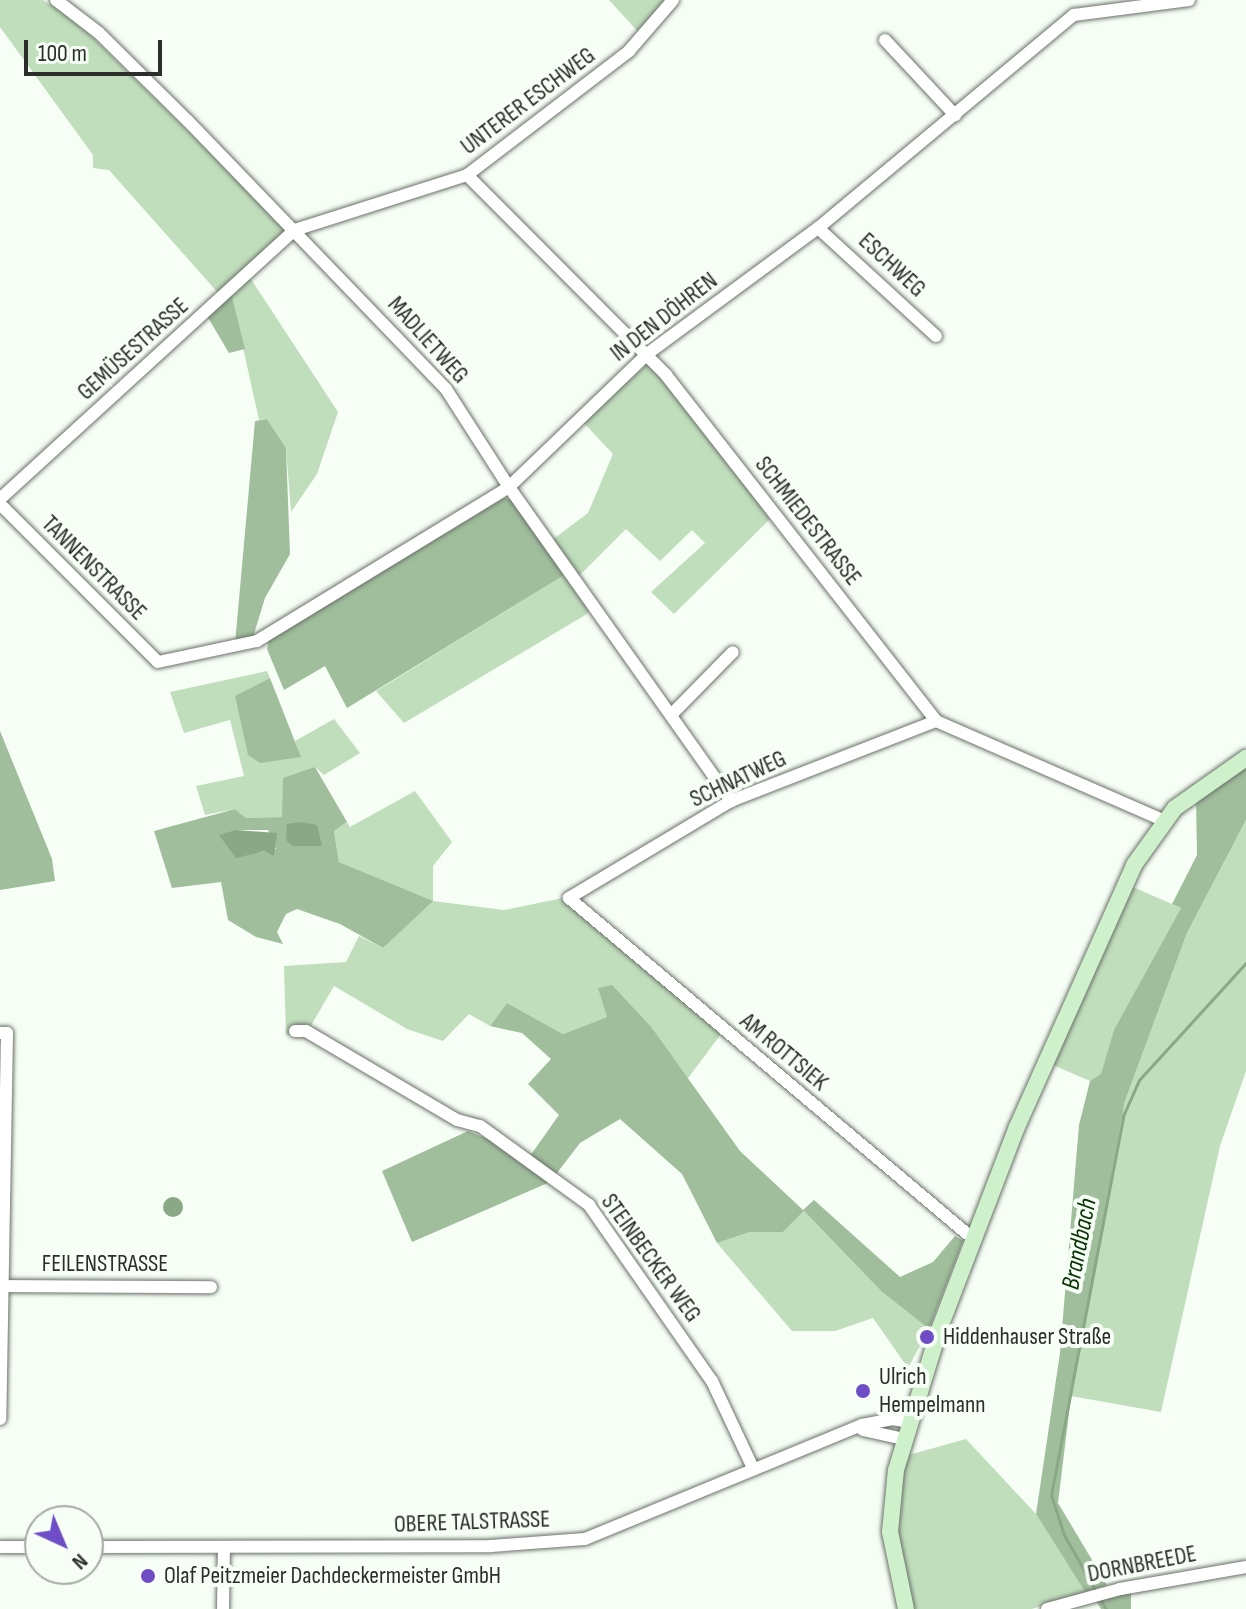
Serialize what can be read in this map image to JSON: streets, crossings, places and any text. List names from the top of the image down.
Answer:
{
  "streets": {
    "street": [
      "UNTERER ESCHWEG",
      "ESCHWEG",
      "IN DEN DÖHREN",
      "MADLIETWEG",
      "GEMÜSESTRASSE",
      "SCHMIEDESTRASSE",
      "TANNENSTRASSE",
      "SCHNATWEG",
      "AM ROTTSIEK",
      "STEINBECKER WEG",
      "FEILENSTRASSE",
      "OBERE TALSTRASSE",
      "DORNBREEDE"
    ]
  },
  "crossings": [
    ["UNTERER ESCHWEG", "MADLIETWEG"],
    ["UNTERER ESCHWEG", "GEMÜSESTRASSE"],
    ["UNTERER ESCHWEG", "SCHMIEDESTRASSE"],
    ["ESCHWEG", "IN DEN DÖHREN"],
    ["IN DEN DÖHREN", "MADLIETWEG"],
    ["IN DEN DÖHREN", "SCHMIEDESTRASSE"],
    ["IN DEN DÖHREN", "TANNENSTRASSE"],
    ["MADLIETWEG", "GEMÜSESTRASSE"],
    ["MADLIETWEG", "SCHNATWEG"],
    ["GEMÜSESTRASSE", "TANNENSTRASSE"],
    ["SCHMIEDESTRASSE", "SCHNATWEG"],
    ["SCHNATWEG", "AM ROTTSIEK"],
    ["STEINBECKER WEG", "OBERE TALSTRASSE"]
  ],
  "water": ["Brandbach"],
  "places": ["Hiddenhauser Straße", "Ulrich Hempelmann", "Olaf Peitzmeier Dachdeckermeister GmbH"],
  "scale_bar": "100 m",
  "north": "bottom right"
}
